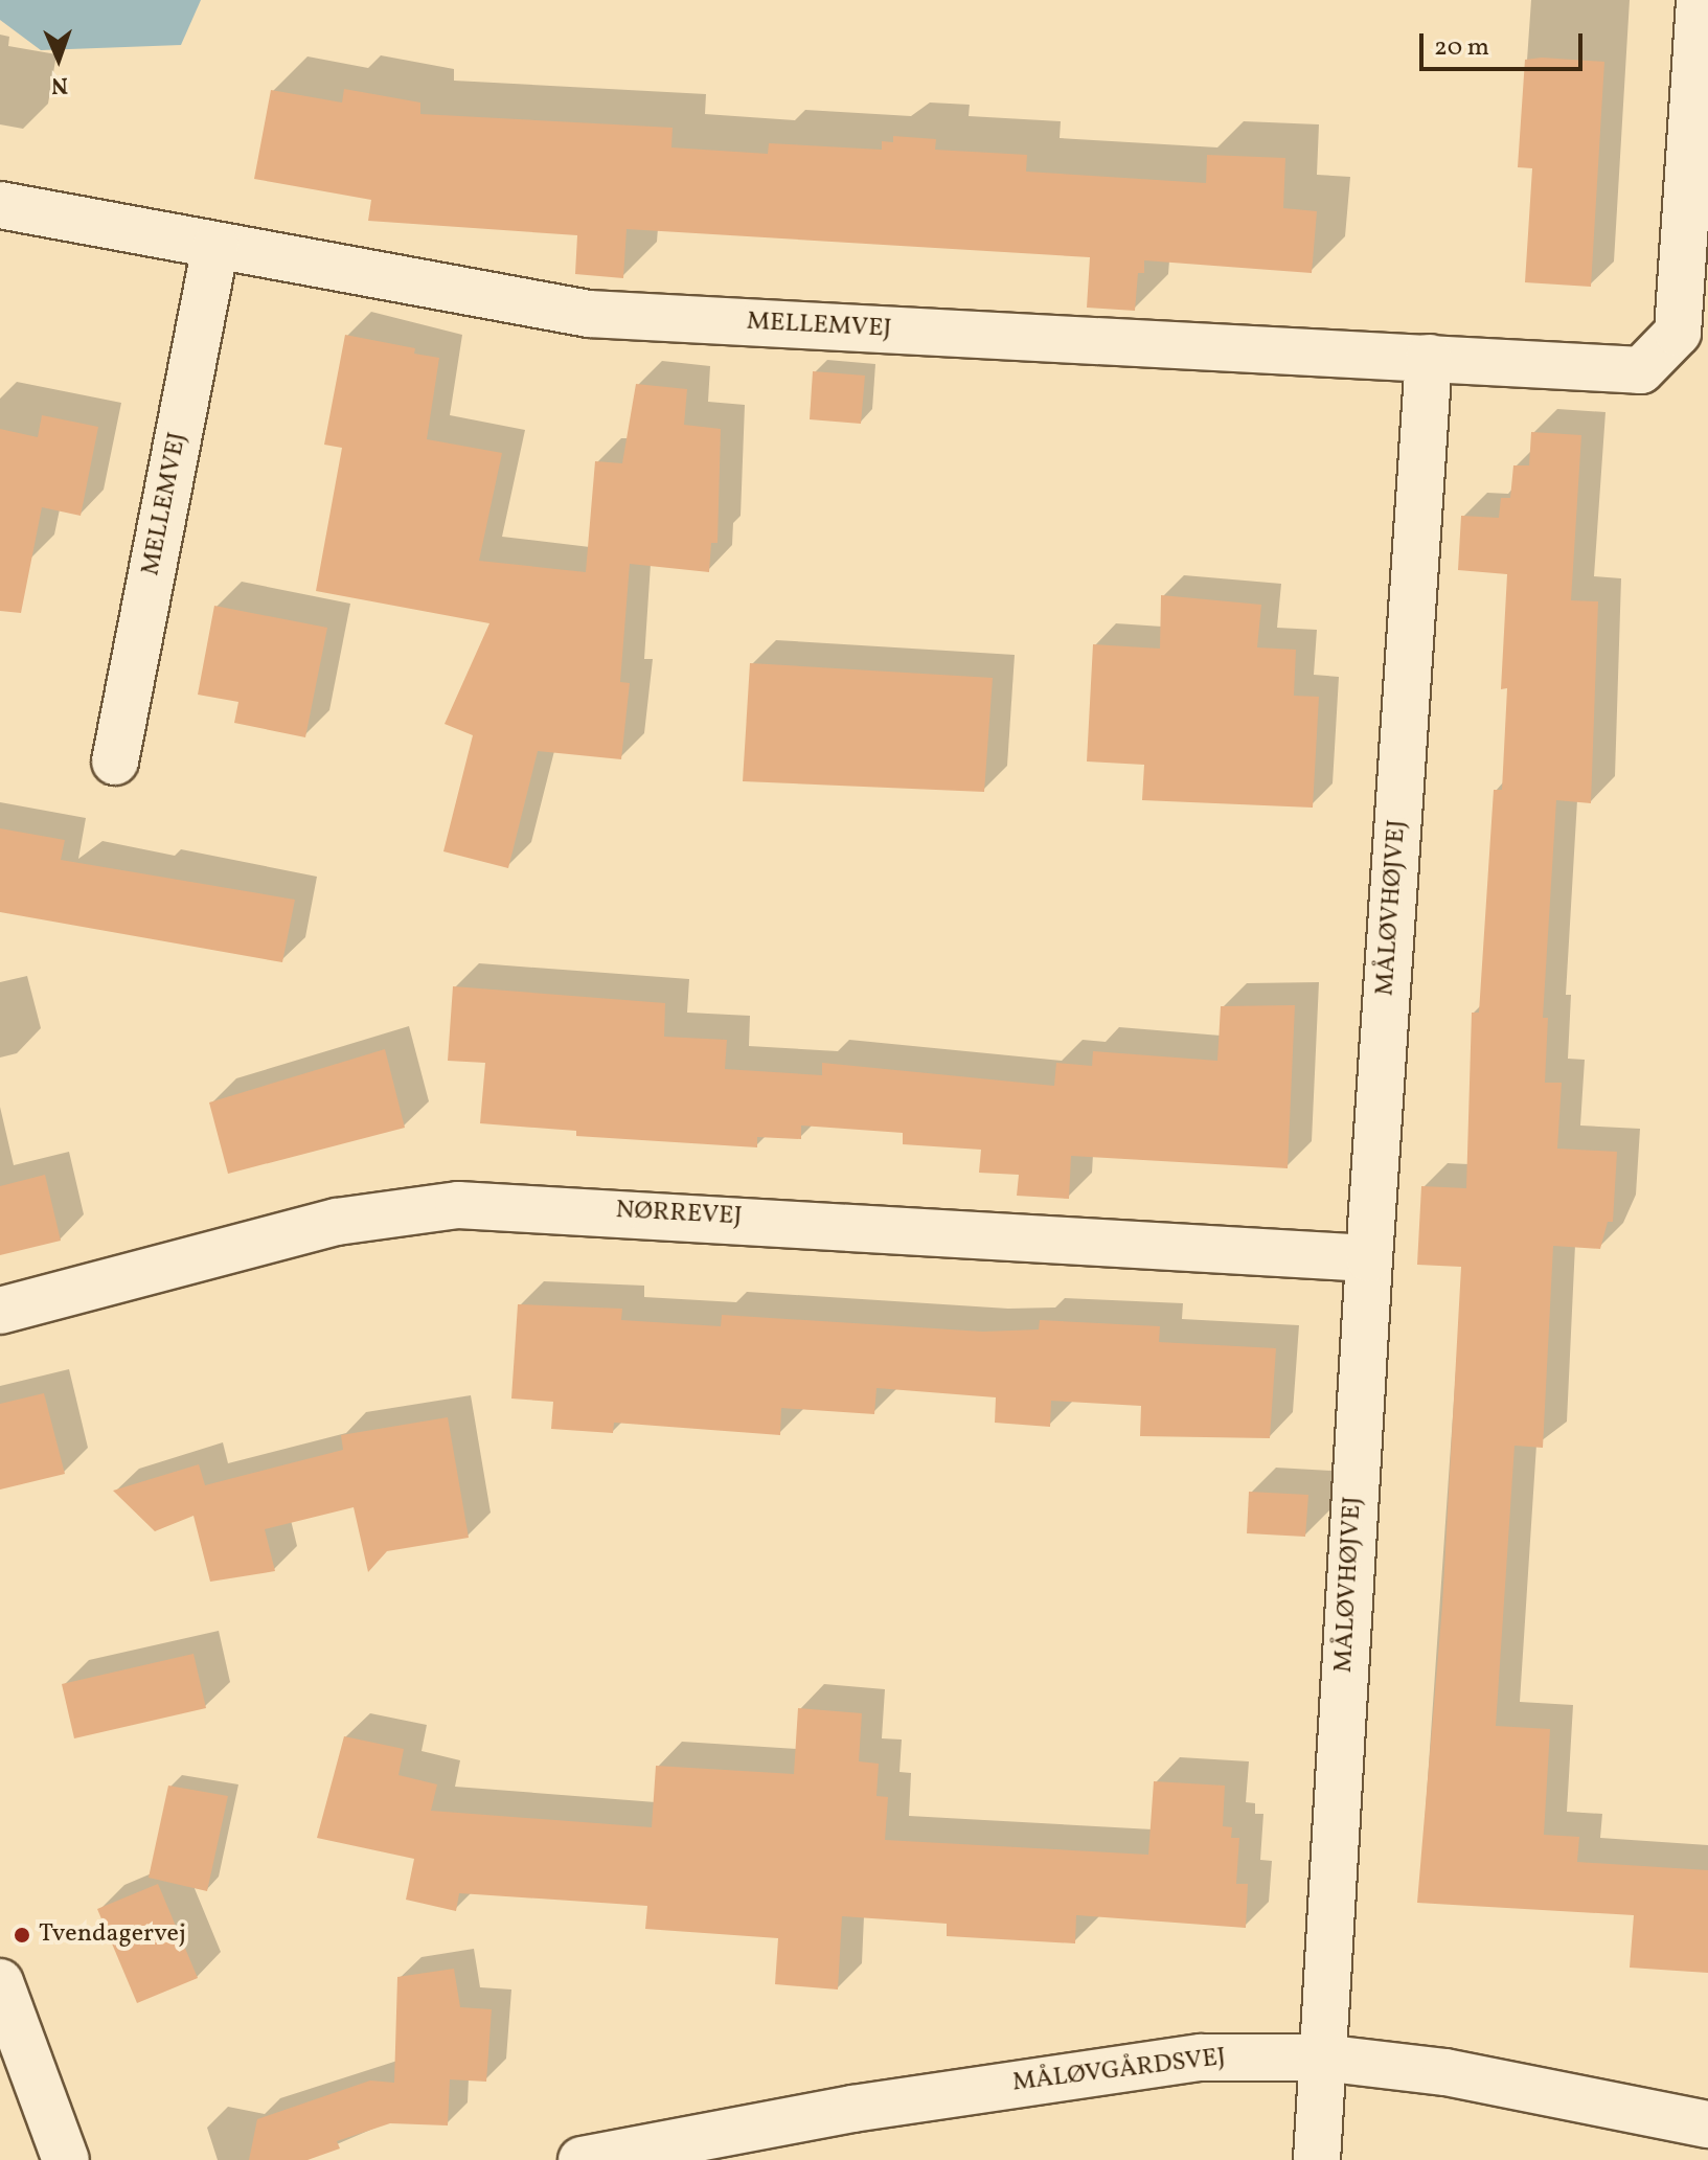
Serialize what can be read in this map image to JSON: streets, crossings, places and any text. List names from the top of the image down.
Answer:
{
  "streets": {
    "street": [
      "MELLEMVEJ",
      "MÅLØVHØJVEJ",
      "NØRREVEJ",
      "MÅLØVGÅRDSVEJ"
    ]
  },
  "crossings": [
    ["MELLEMVEJ", "MÅLØVHØJVEJ"],
    ["MÅLØVHØJVEJ", "NØRREVEJ"],
    ["MÅLØVHØJVEJ", "MÅLØVGÅRDSVEJ"]
  ],
  "places": ["Tvendagervej"],
  "scale_bar": "20 m",
  "north": "bottom"
}
